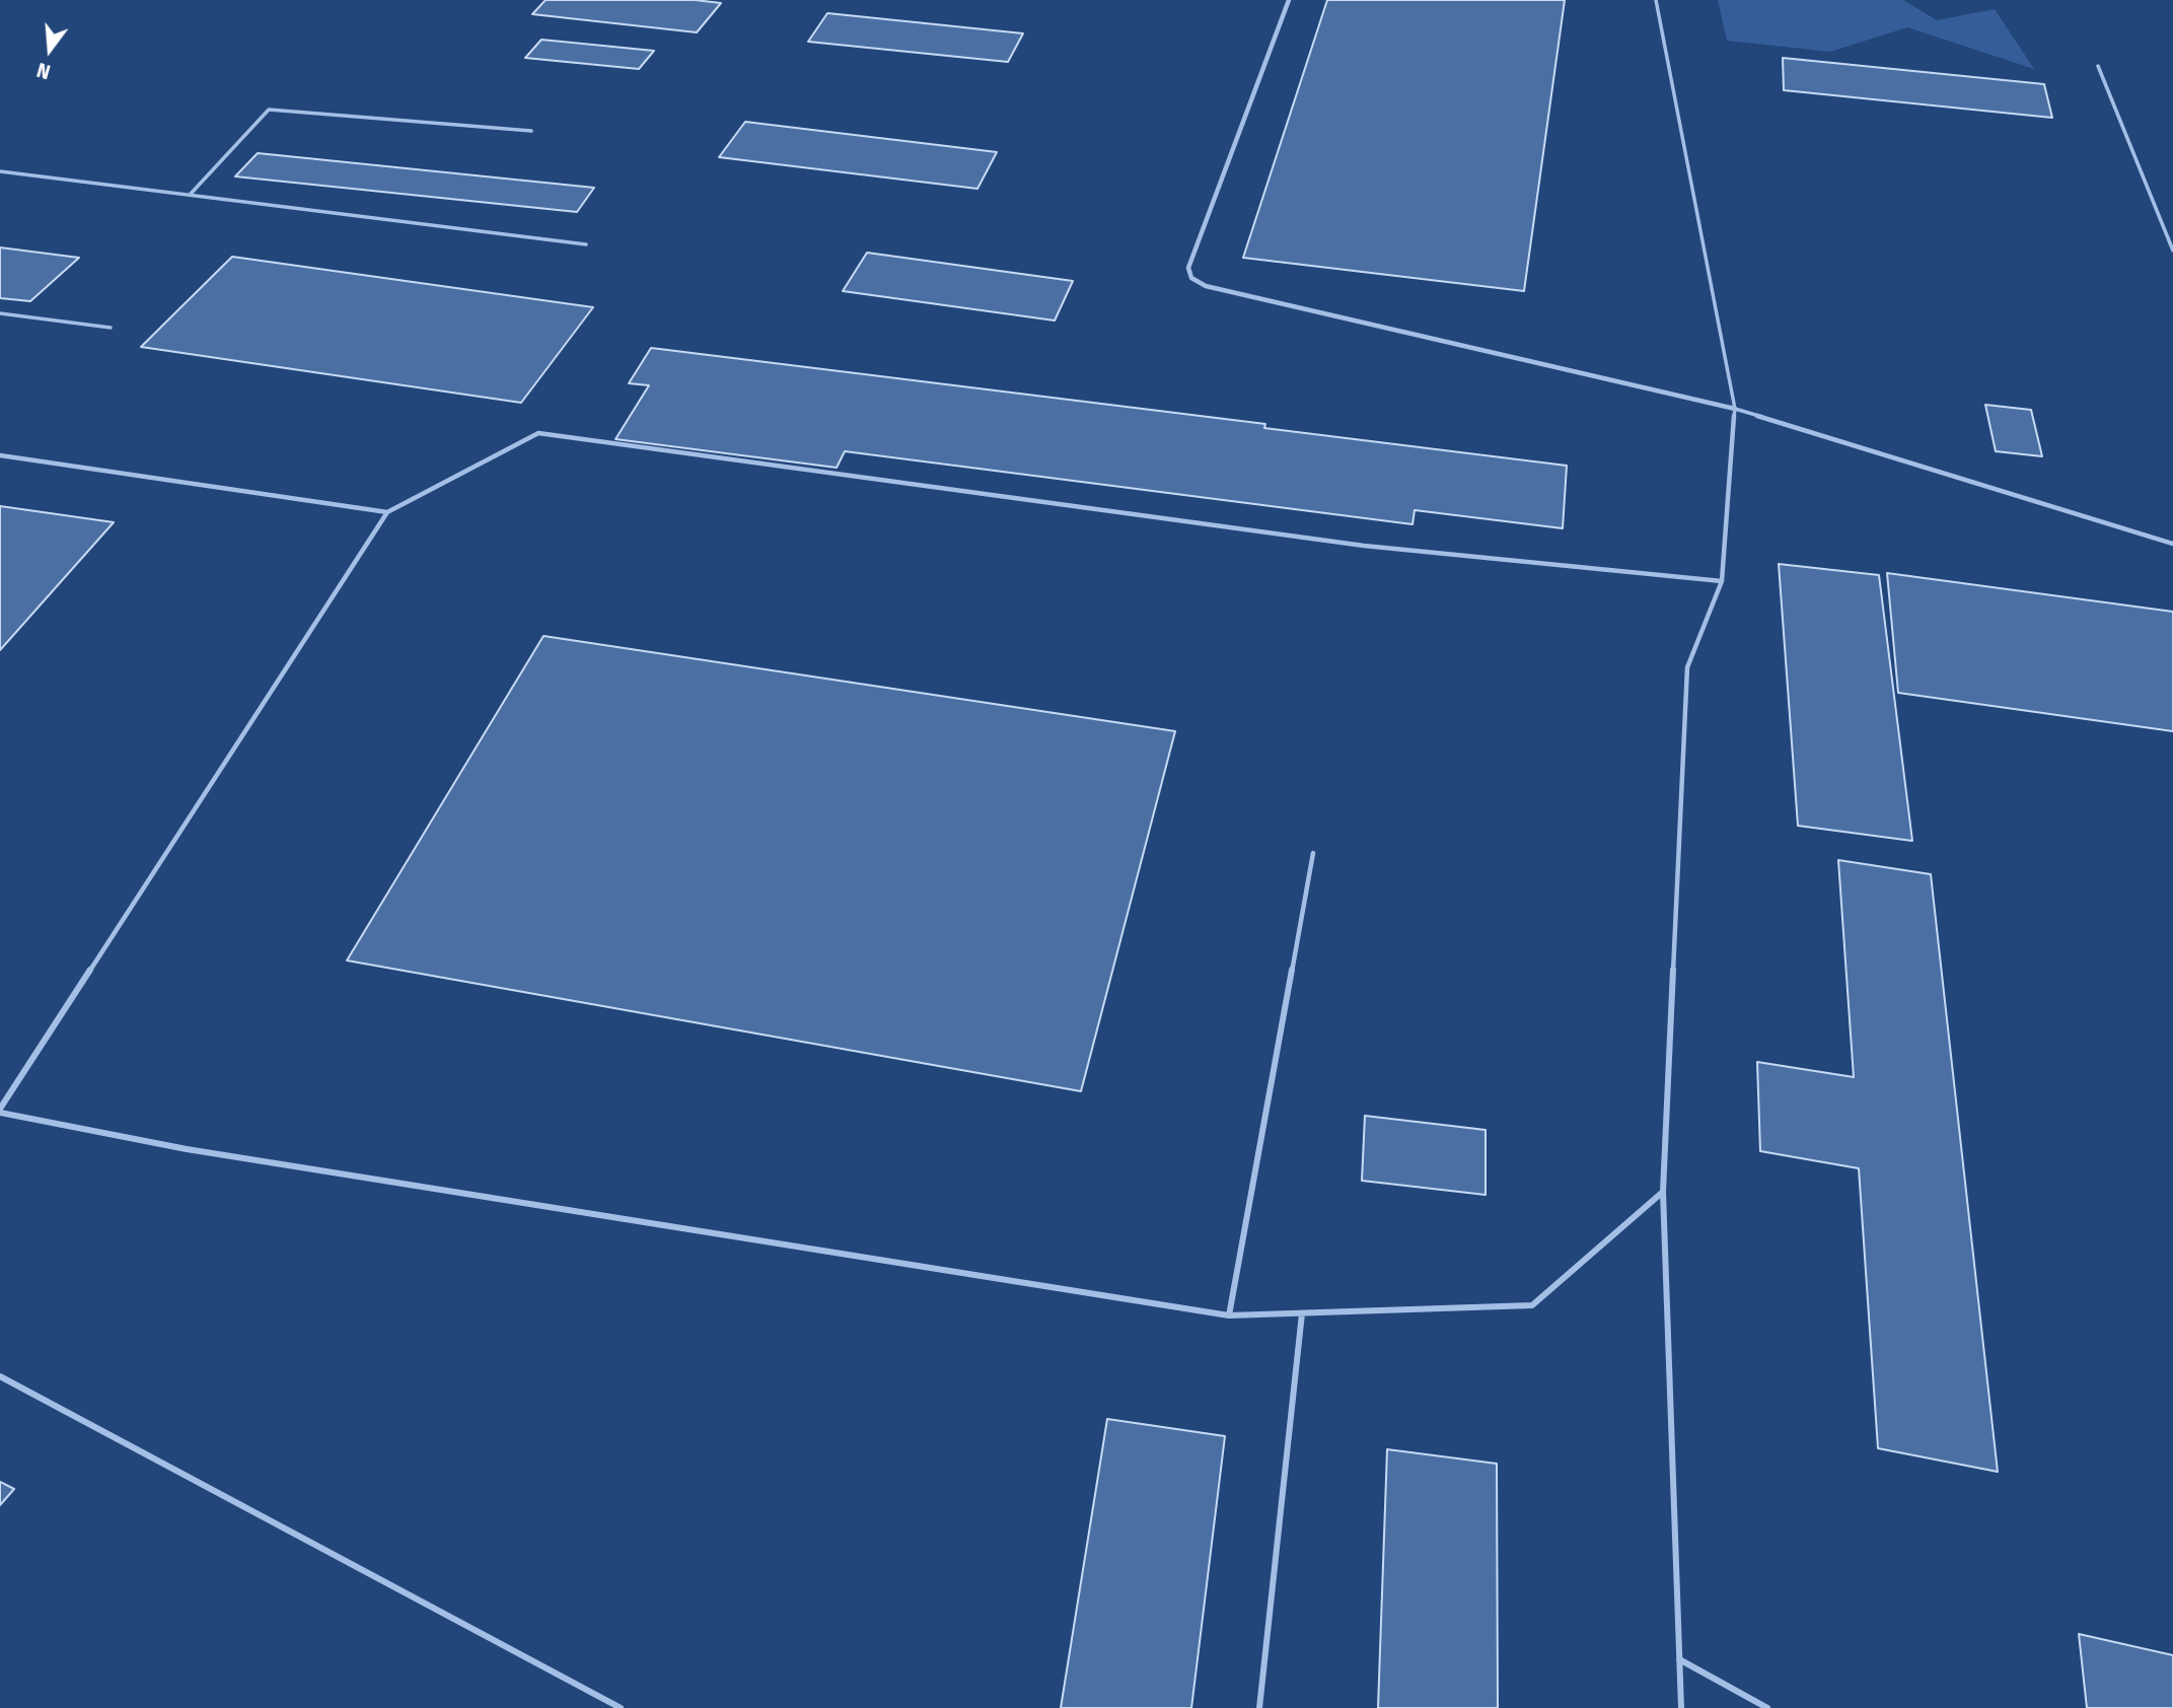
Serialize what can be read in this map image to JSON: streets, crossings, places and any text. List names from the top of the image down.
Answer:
{
  "north": "bottom"
}
